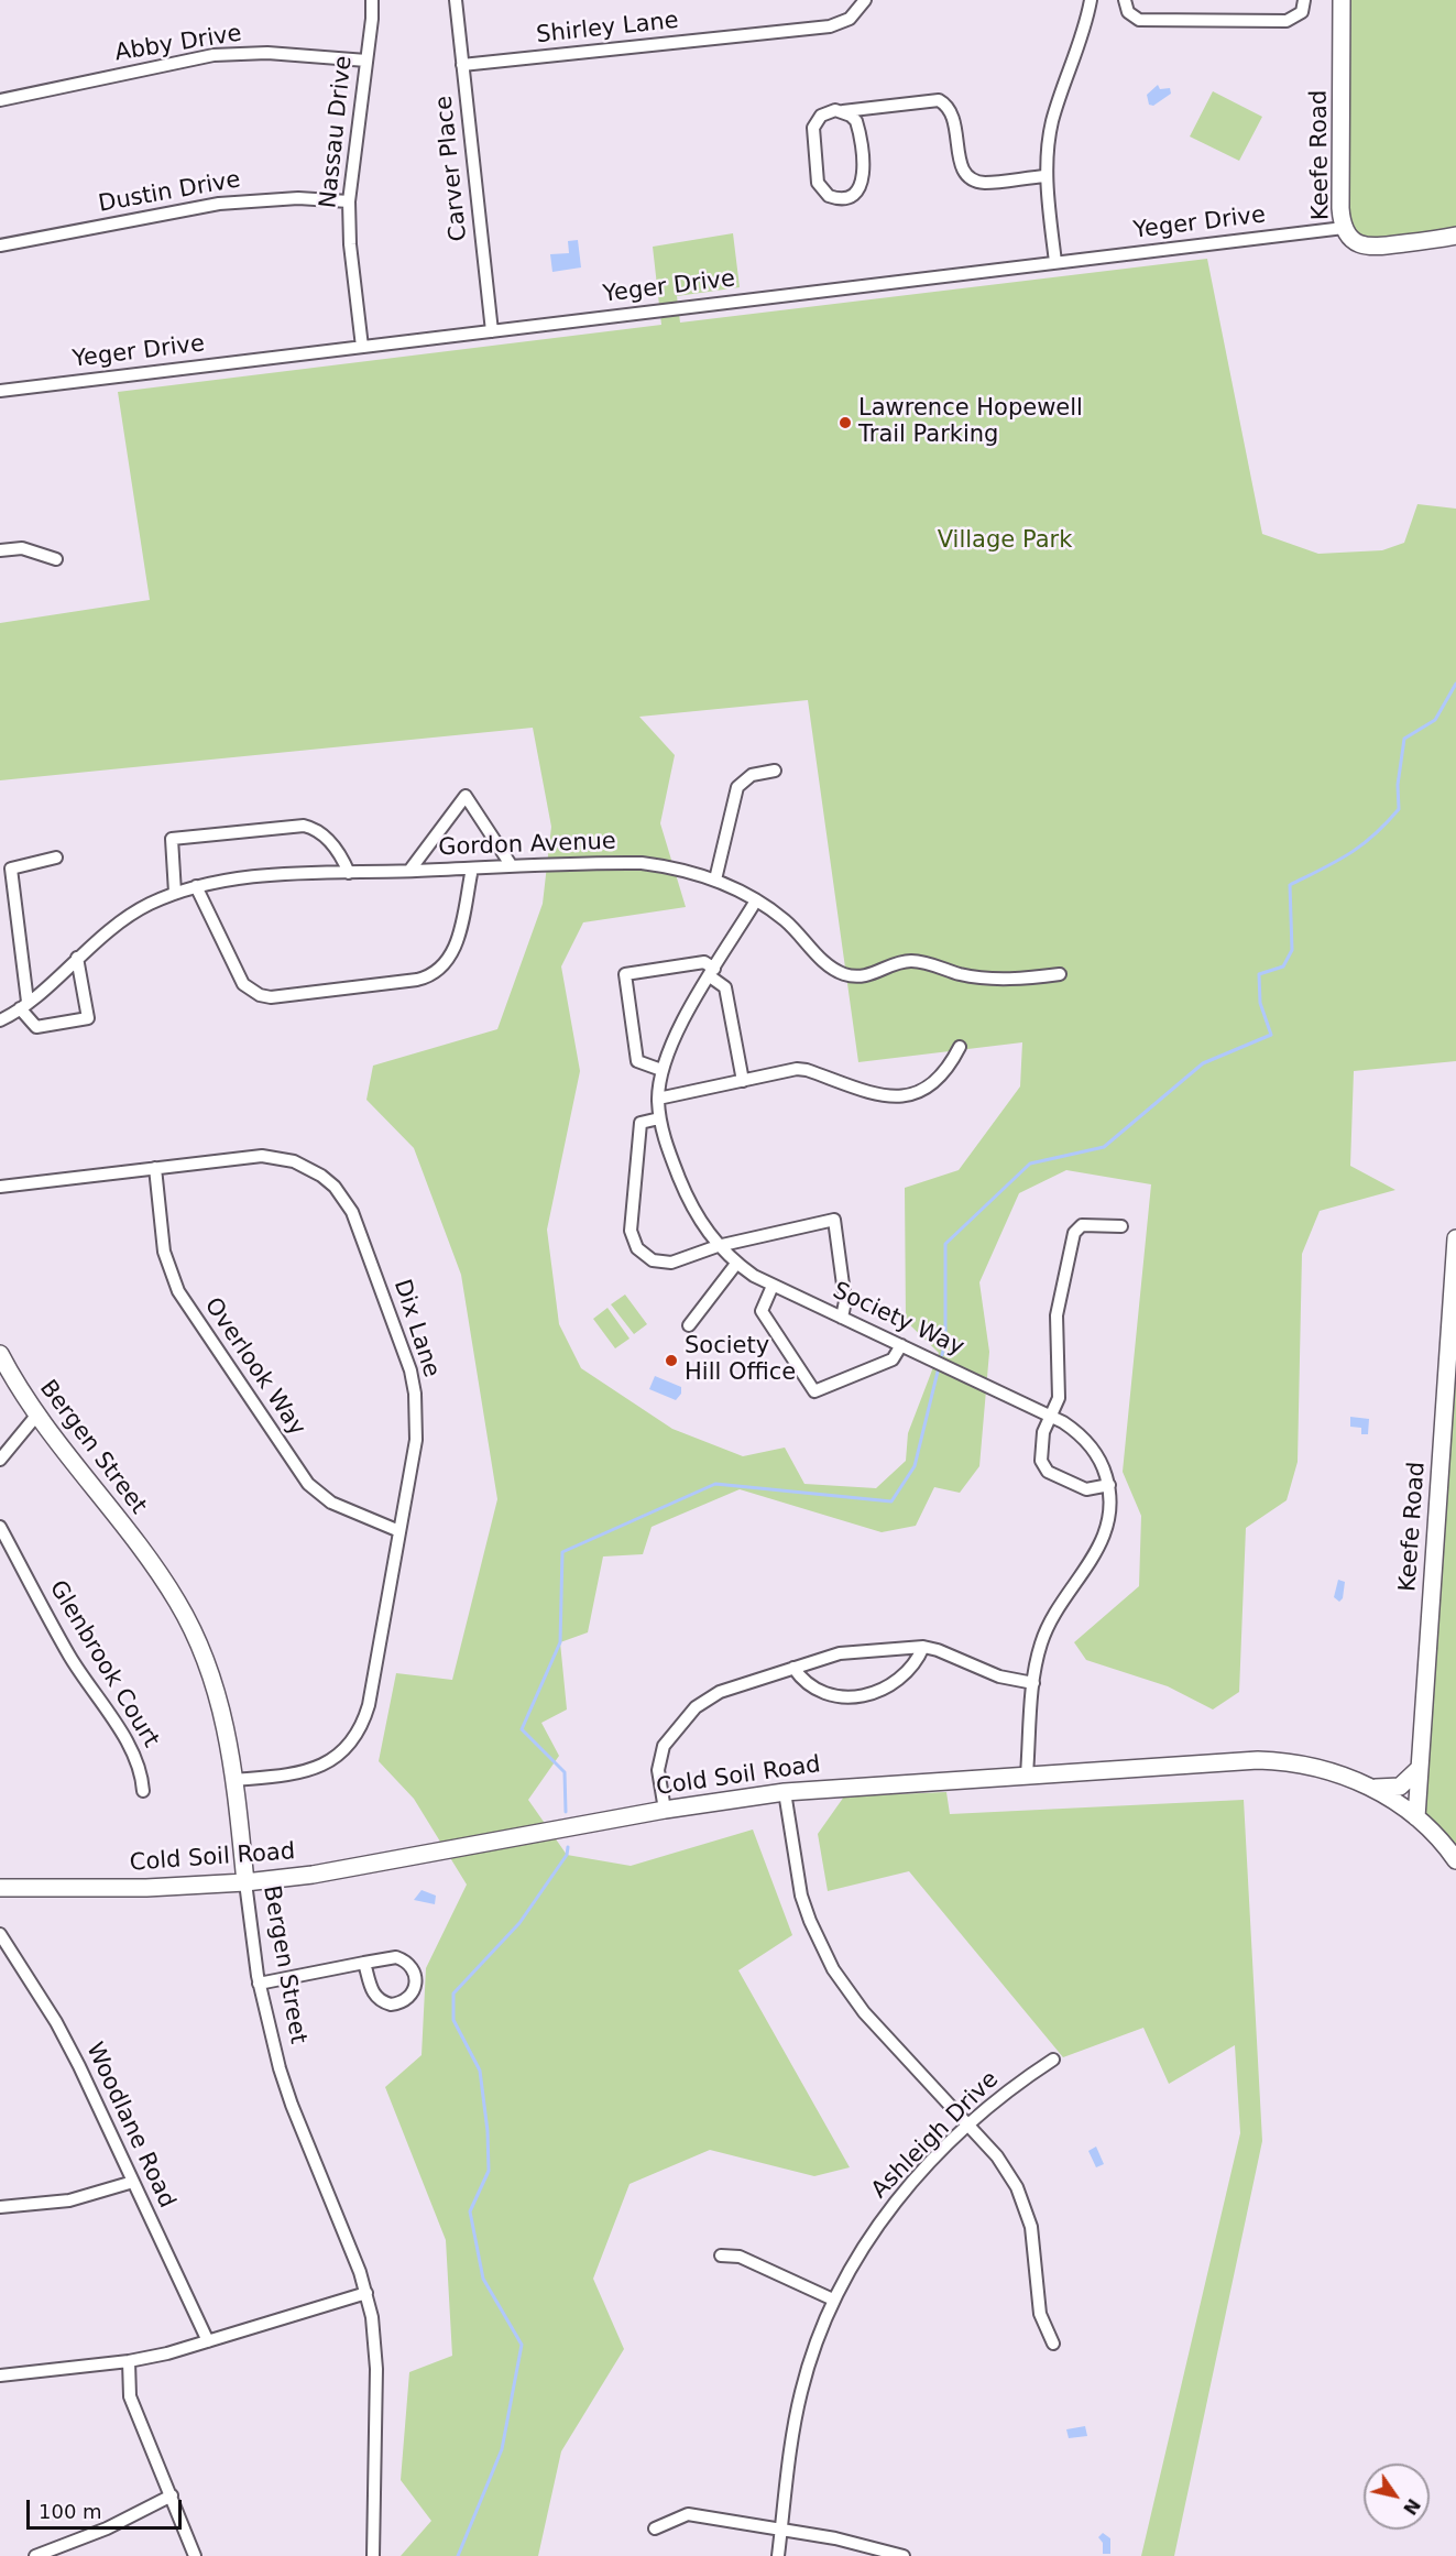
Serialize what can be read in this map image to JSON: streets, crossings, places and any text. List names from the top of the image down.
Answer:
{
  "streets": {
    "street": [
      "Shirley Lane",
      "Abby Drive",
      "Nassau Drive",
      "Keefe Road",
      "Carver Place",
      "Dustin Drive",
      "Yeger Drive",
      "Gordon Avenue",
      "Society Way",
      "Dix Lane",
      "Overlook Way",
      "Bergen Street",
      "Glenbrook Court",
      "Cold Soil Road",
      "Woodlane Road",
      "Ashleigh Drive"
    ]
  },
  "crossings": [
    ["Shirley Lane", "Carver Place"],
    ["Abby Drive", "Nassau Drive"],
    ["Nassau Drive", "Dustin Drive"],
    ["Nassau Drive", "Yeger Drive"],
    ["Keefe Road", "Yeger Drive"],
    ["Keefe Road", "Cold Soil Road"],
    ["Carver Place", "Yeger Drive"],
    ["Gordon Avenue", "Society Way"],
    ["Society Way", "Cold Soil Road"],
    ["Dix Lane", "Overlook Way"],
    ["Dix Lane", "Bergen Street"],
    ["Bergen Street", "Cold Soil Road"]
  ],
  "parks": ["Village Park"],
  "places": ["Lawrence Hopewell Trail Parking", "Society Hill Office"],
  "scale_bar": "100 m",
  "north": "bottom right"
}
